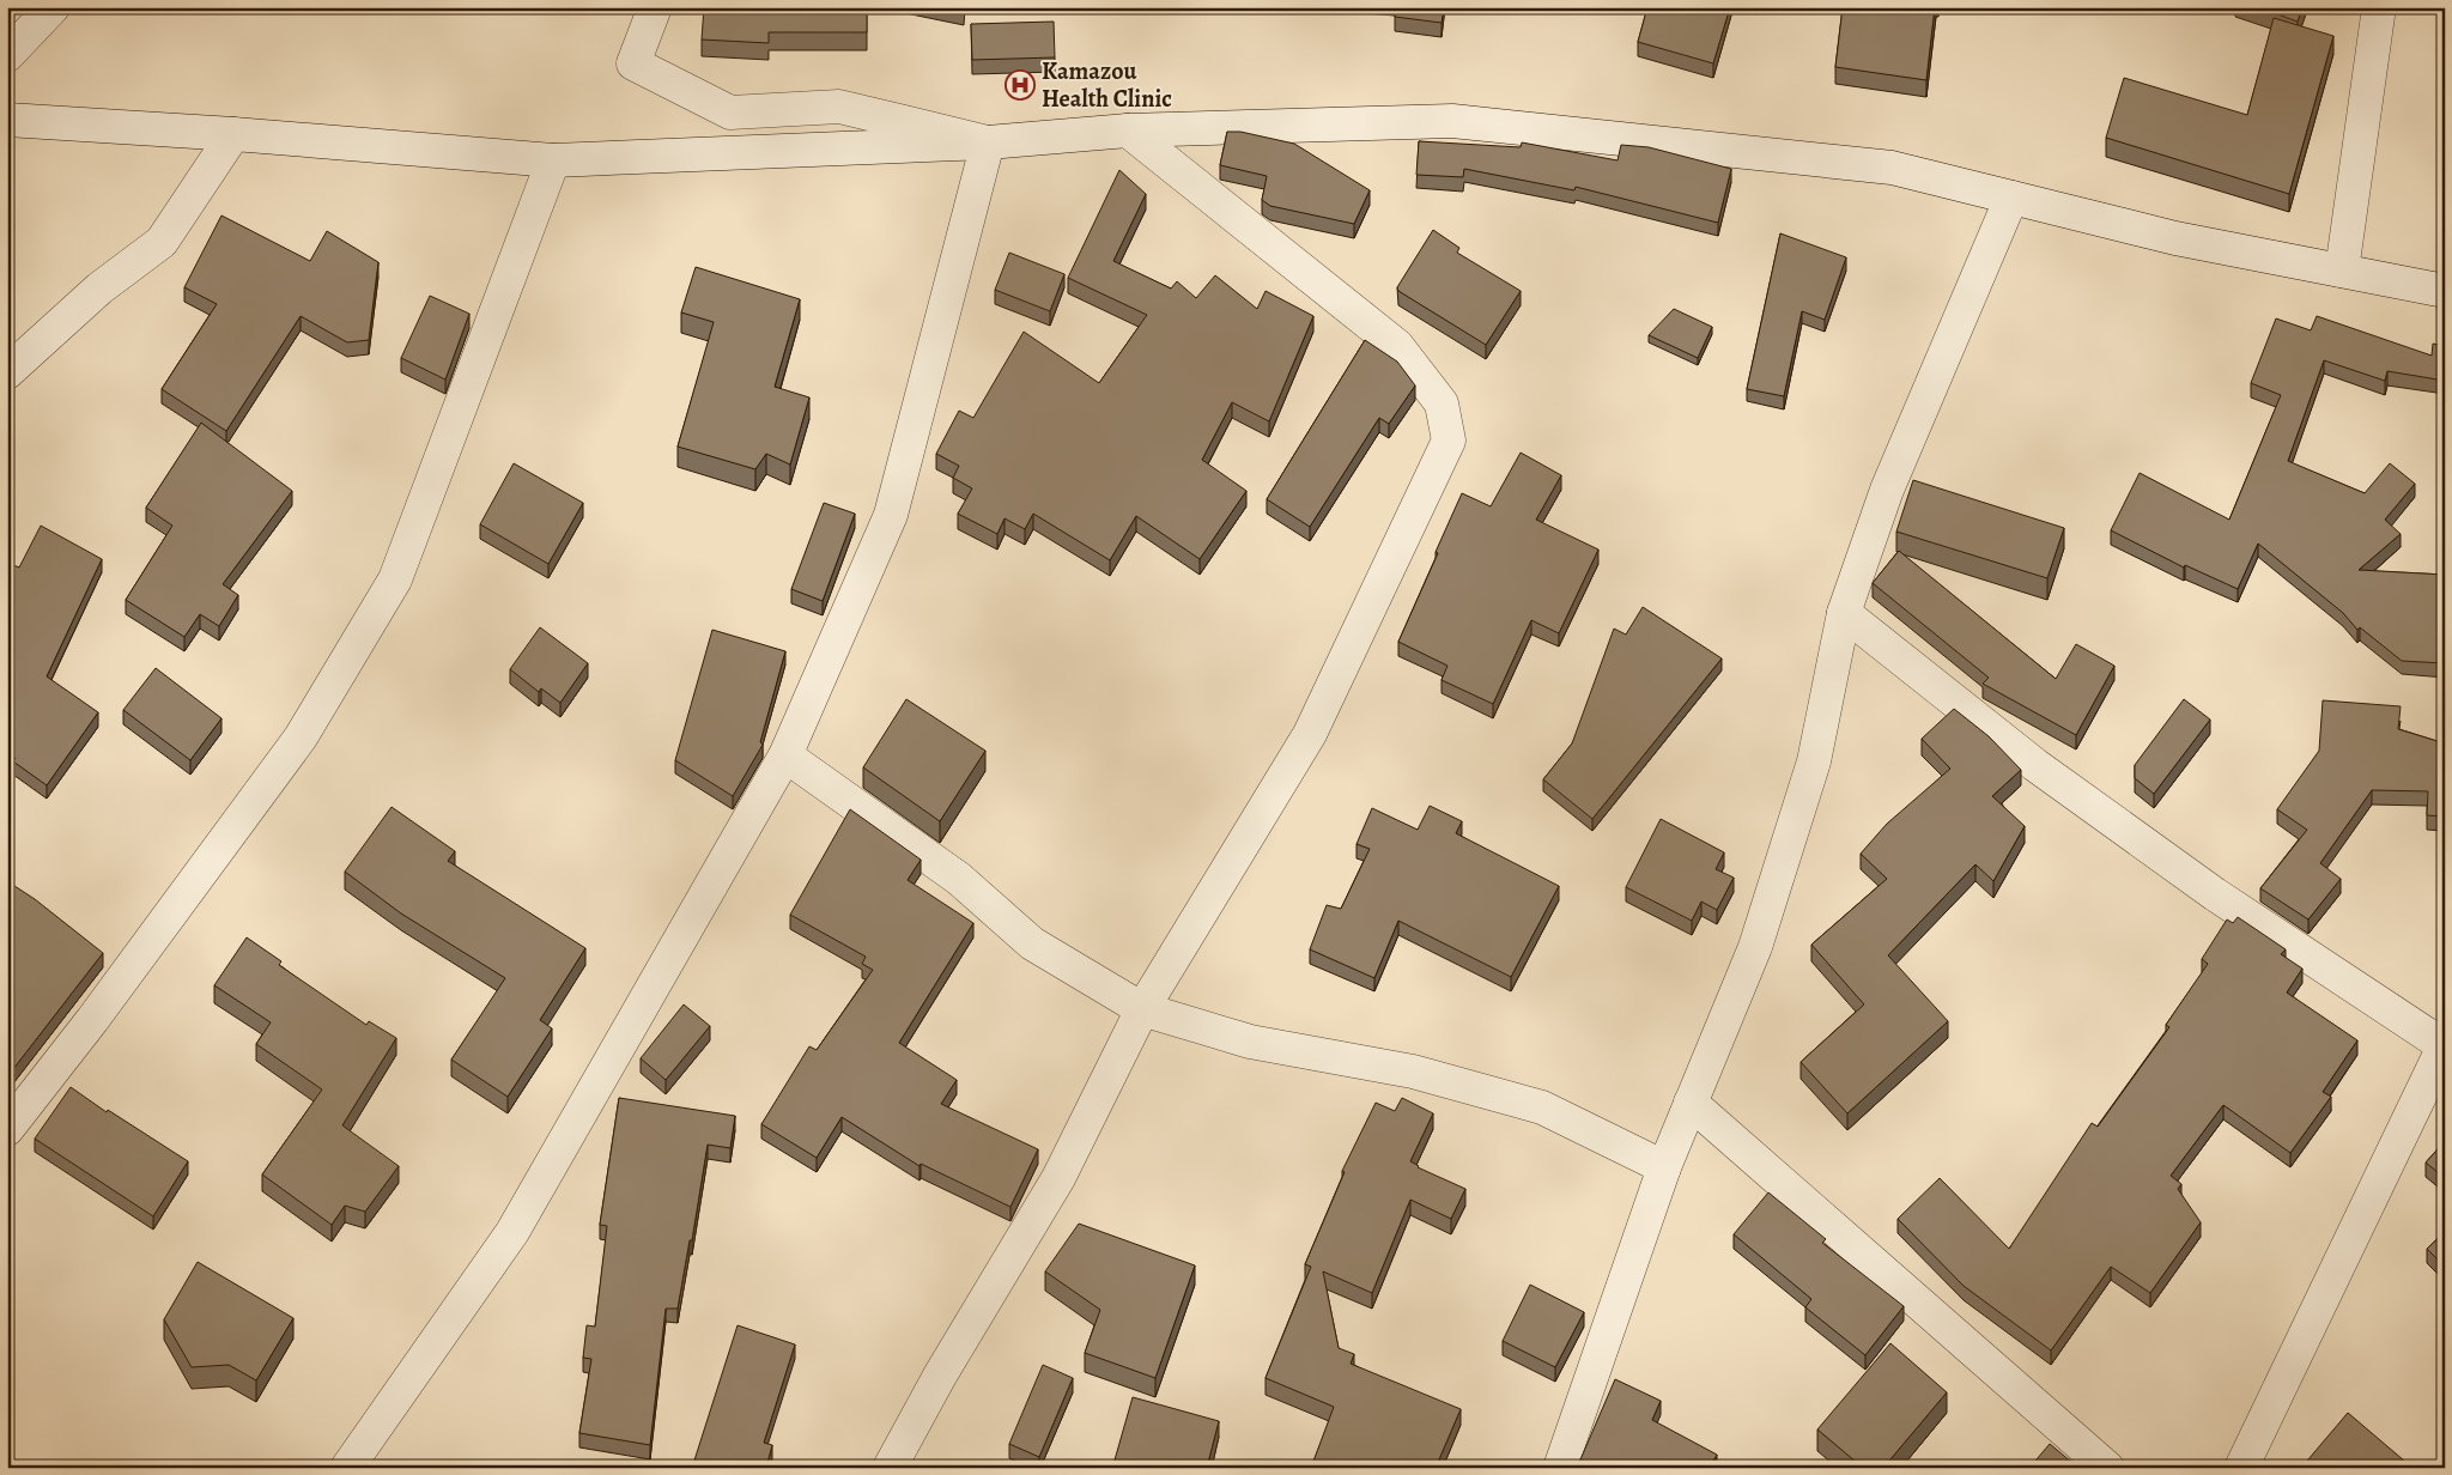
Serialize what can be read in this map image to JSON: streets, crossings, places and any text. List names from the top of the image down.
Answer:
{
  "places": {
    "hospital": ["Kamazou Health Clinic"]
  }
}
